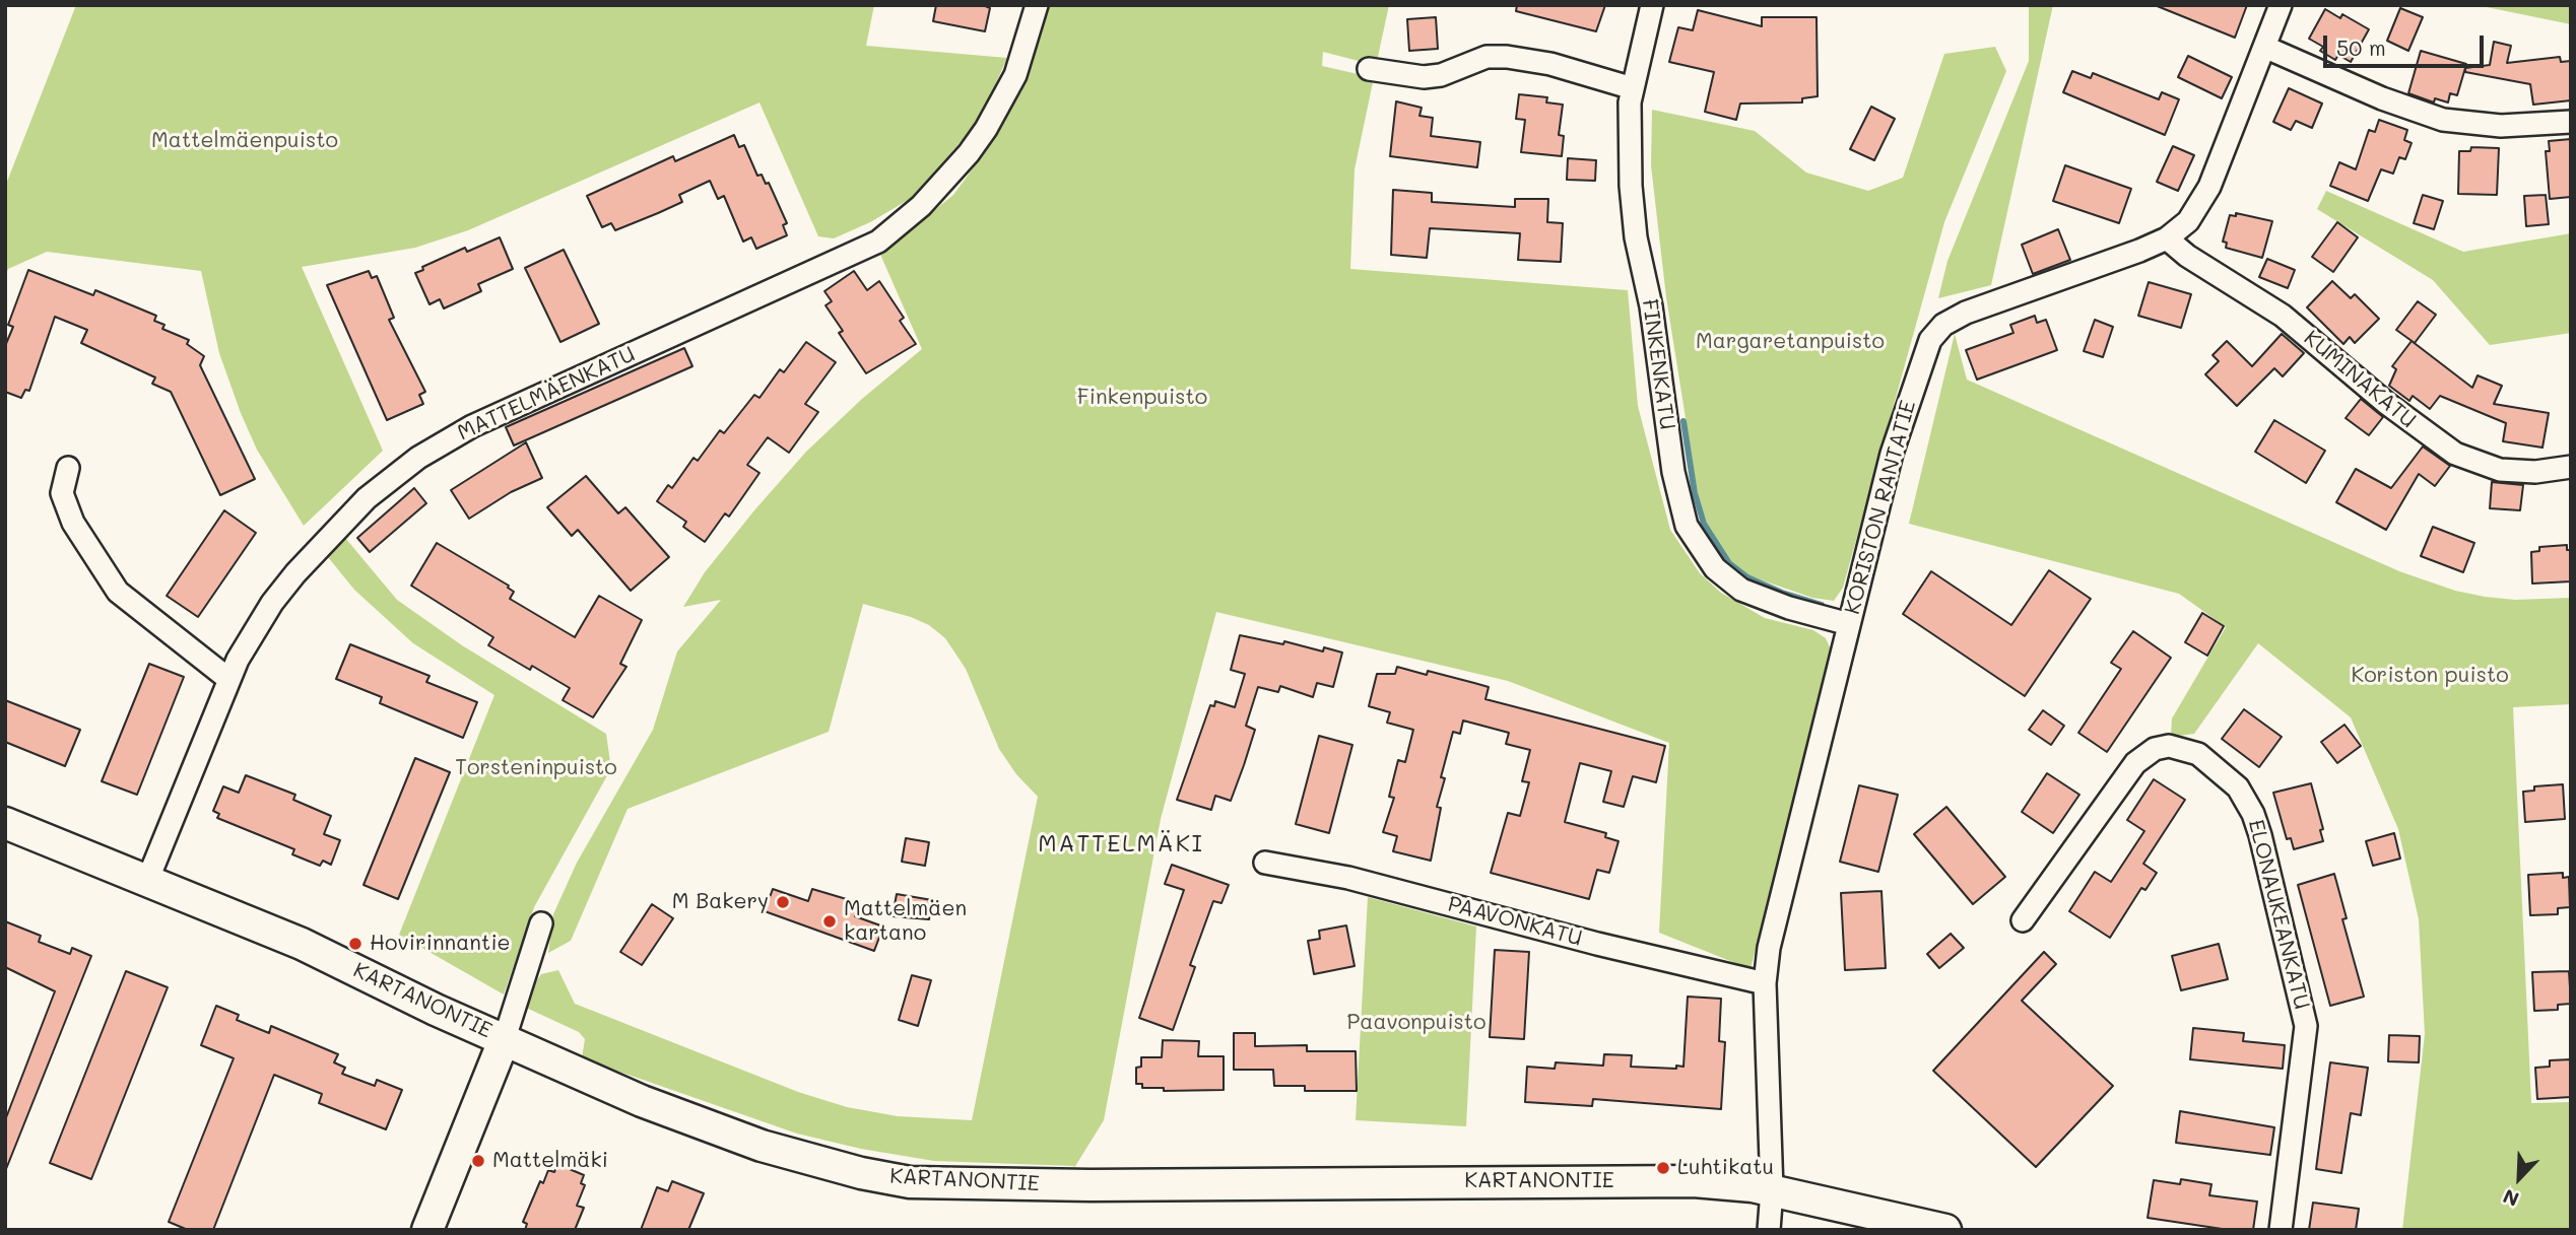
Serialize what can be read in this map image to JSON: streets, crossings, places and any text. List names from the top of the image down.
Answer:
{
  "streets": {
    "street": [
      "FINKENKATU",
      "KUMINAKATU",
      "MATTELMÄENKATU",
      "KORISTON RANTATIE",
      "ELONAUKEANKATU",
      "PAAVONKATU",
      "KARTANONTIE"
    ]
  },
  "crossings": [
    ["FINKENKATU", "KORISTON RANTATIE"],
    ["KUMINAKATU", "KORISTON RANTATIE"],
    ["MATTELMÄENKATU", "KARTANONTIE"],
    ["KORISTON RANTATIE", "PAAVONKATU"],
    ["KORISTON RANTATIE", "KARTANONTIE"]
  ],
  "districts": ["MATTELMÄKI"],
  "parks": [
    "Mattelmäenpuisto",
    "Margaretanpuisto",
    "Finkenpuisto",
    "Koriston puisto",
    "Torsteninpuisto",
    "Paavonpuisto"
  ],
  "places": [
    "M Bakery",
    "Mattelmäen kartano",
    "Hovirinnantie",
    "Mattelmäki",
    "Luhtikatu"
  ],
  "scale_bar": "50 m",
  "north": "bottom left"
}
